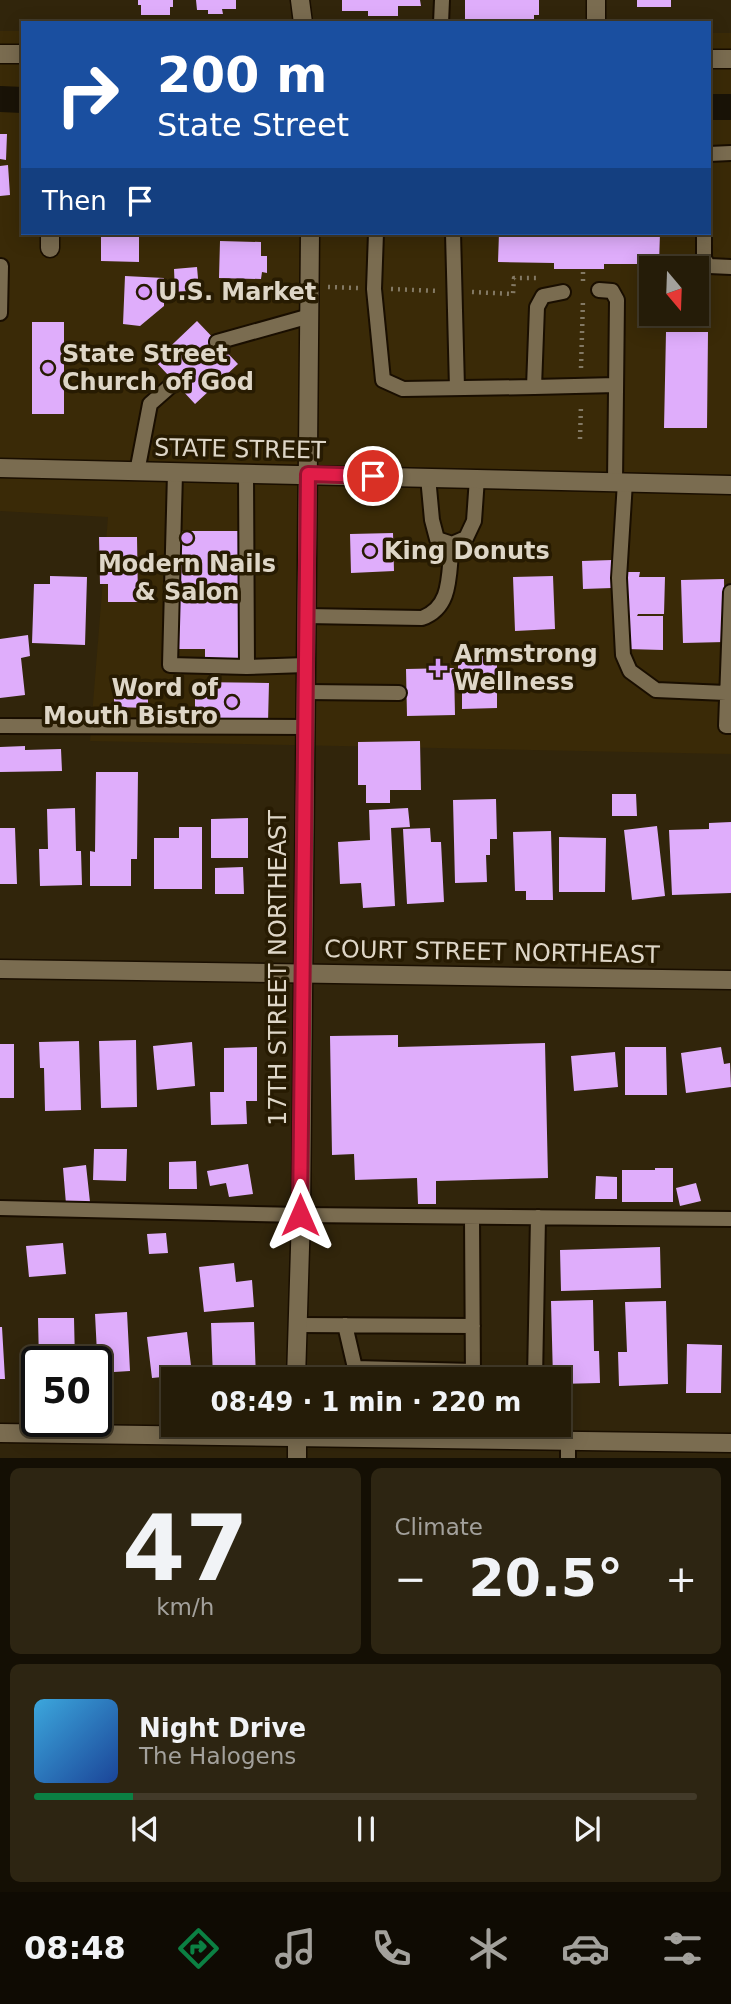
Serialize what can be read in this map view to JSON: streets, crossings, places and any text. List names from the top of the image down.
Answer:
{
  "streets": {
    "main road": ["STATE STREET", "COURT STREET NORTHEAST", "17TH STREET NORTHEAST"]
  },
  "crossings": [
    ["STATE STREET", "17TH STREET NORTHEAST"],
    ["COURT STREET NORTHEAST", "17TH STREET NORTHEAST"]
  ],
  "places": {
    "other": [
      "U.S. Market",
      "State Street Church of God",
      "Modern Nails & Salon",
      "King Donuts",
      "Word of Mouth Bistro"
    ],
    "health": ["Armstrong Wellness"]
  },
  "north": "bottom",
  "page": {
    "turn": ["200 m", "State Street"],
    "then": "Then",
    "limit": "50",
    "trip": "08:49 · 1 min · 220 m",
    "tile": [
      ["47", "km/h"],
      "Climate"
    ],
    "heat": ["−", "20.5°", "+"],
    "song": ["Night Drive", "The Halogens"],
    "tabs": "08:48"
  }
}
